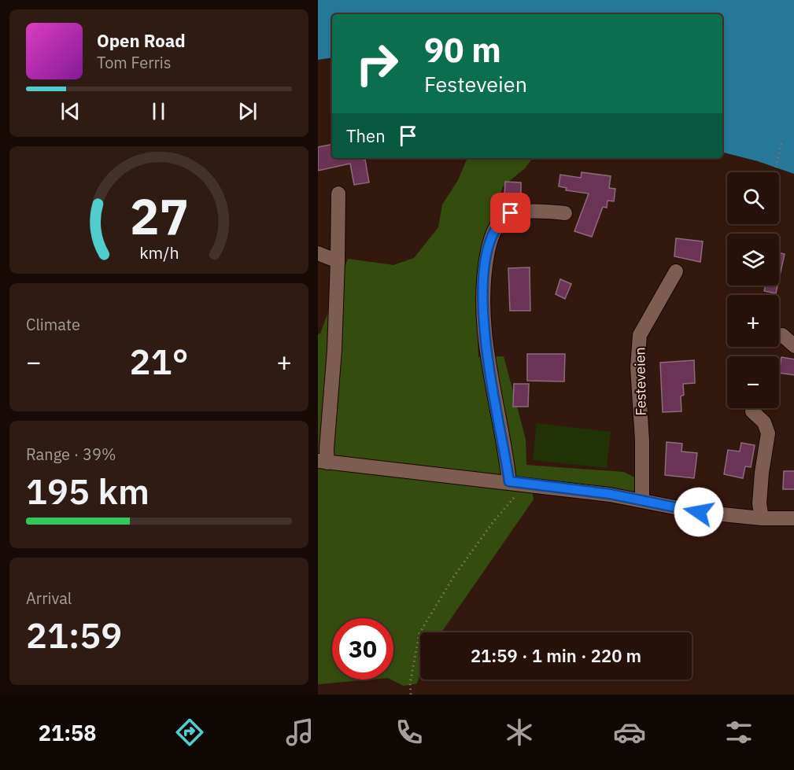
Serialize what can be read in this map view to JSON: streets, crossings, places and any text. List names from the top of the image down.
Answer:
{
  "streets": {
    "street": ["Festeveien"]
  },
  "page": {
    "turn": ["90 m", "Festeveien"],
    "song": ["Open Road", "Tom Ferris"],
    "then": "Then",
    "map_buttons": ["+", "−"],
    "tile": [
      "Climate",
      ["Range · 39%", "195 km"],
      ["Arrival", "21:59"]
    ],
    "heat": ["−", "21°", "+"],
    "limit": "30",
    "trip": "21:59 · 1 min · 220 m",
    "tabs": "21:58",
    "gauge": ["27", "km/h"]
  }
}
